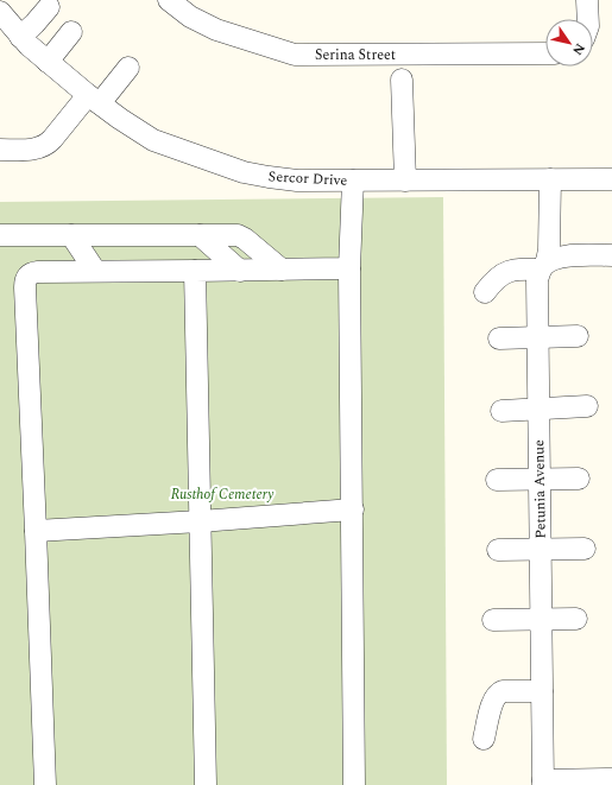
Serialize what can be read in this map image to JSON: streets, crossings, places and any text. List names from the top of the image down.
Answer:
{
  "streets": {
    "street": ["Serina Street", "Sercor Drive", "Petunia Avenue"]
  },
  "crossings": [
    ["Sercor Drive", "Petunia Avenue"]
  ],
  "parks": ["Rusthof Cemetery"],
  "north": "bottom right"
}
